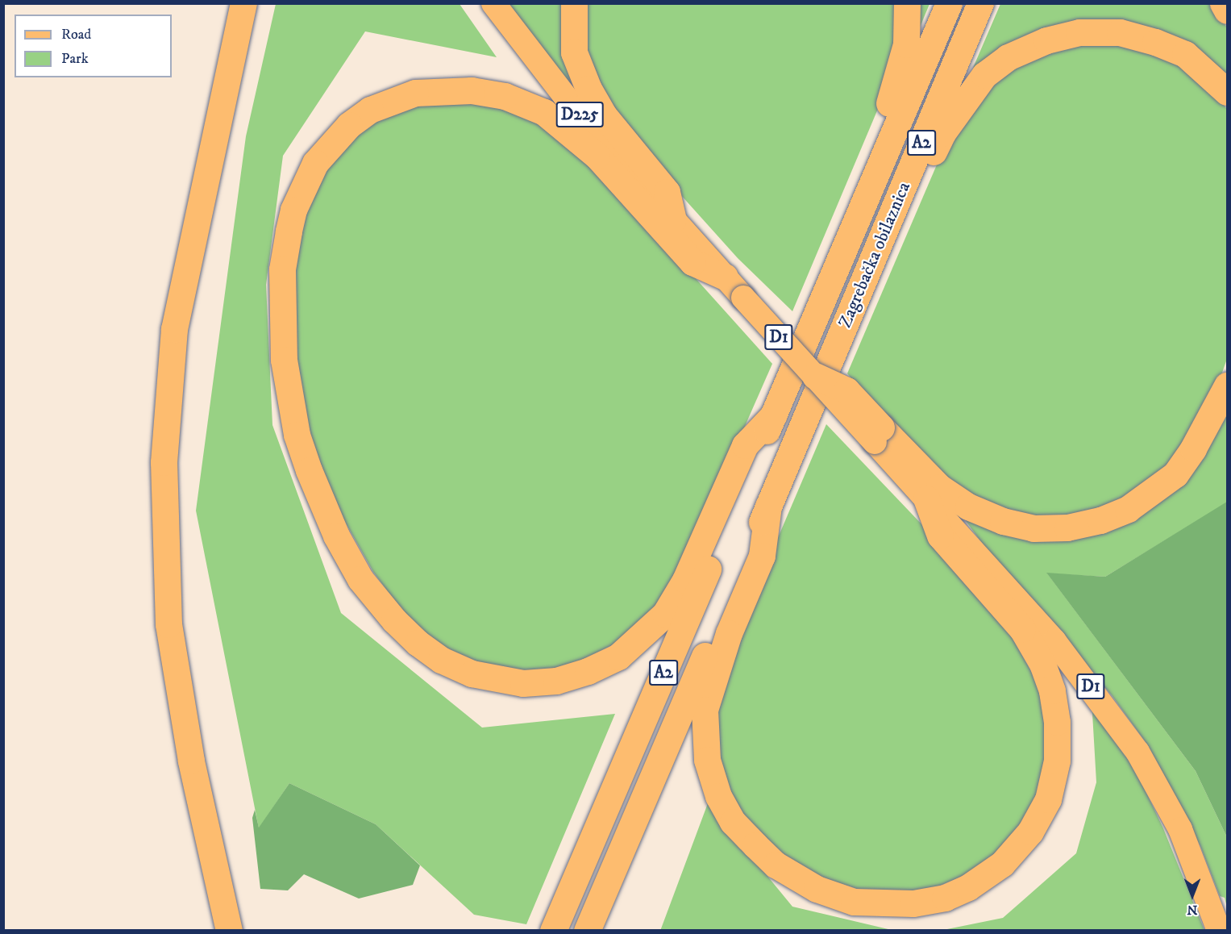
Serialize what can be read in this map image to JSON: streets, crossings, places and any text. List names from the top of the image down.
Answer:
{
  "streets": {
    "highway": ["A2", "Zagrebačka obilaznica"],
    "main road": ["D225", "D1"]
  },
  "crossings": [
    ["D225", "D1"],
    ["A2", "Zagrebačka obilaznica"]
  ],
  "legend": ["Road", "Park"],
  "north": "bottom"
}
